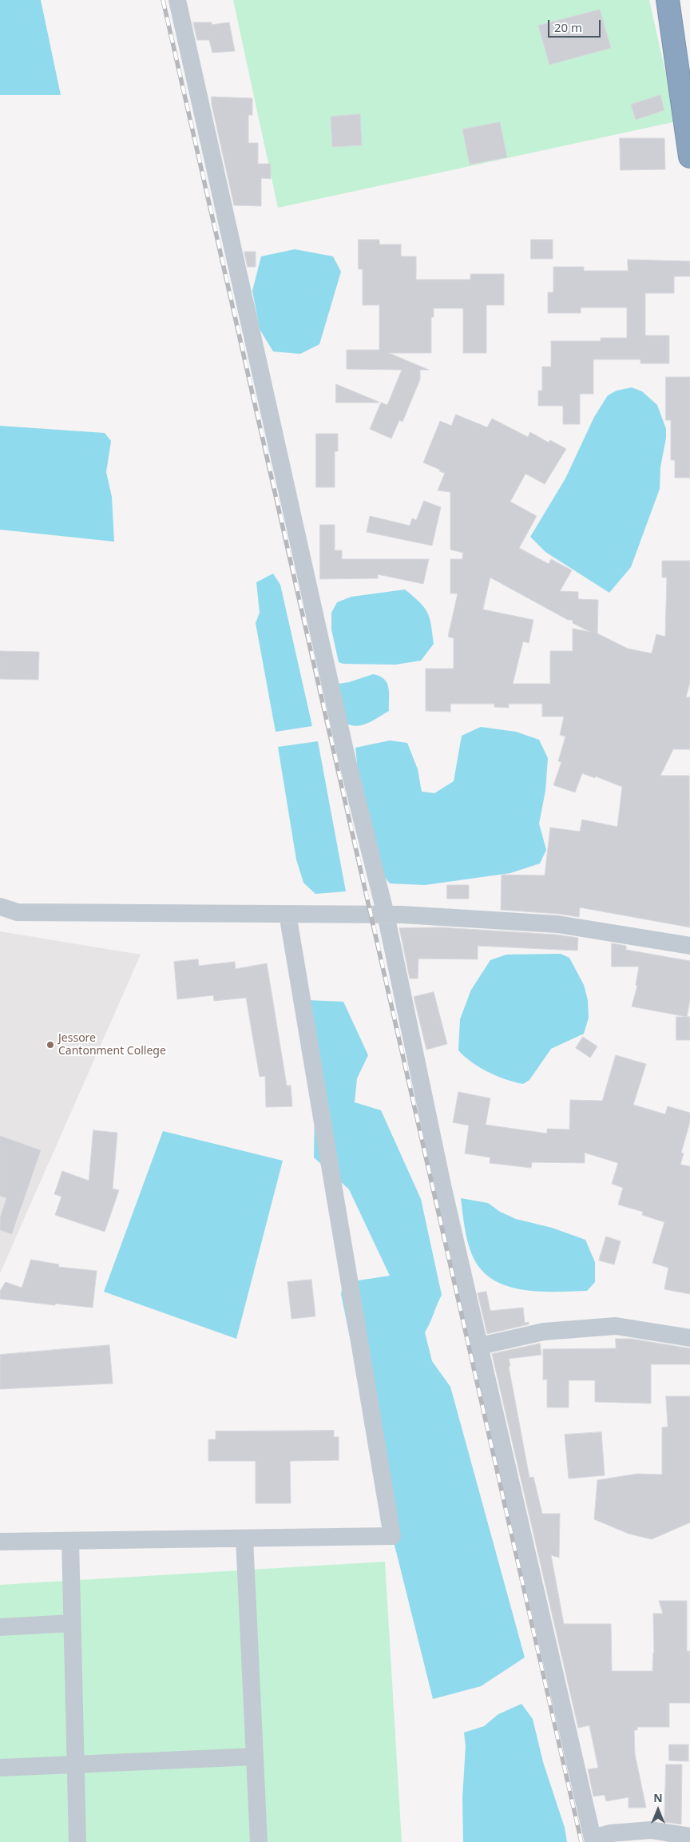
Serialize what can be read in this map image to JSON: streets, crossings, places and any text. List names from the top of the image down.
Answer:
{
  "places": ["Jessore Cantonment College"],
  "scale_bar": "20 m",
  "north": "top"
}
